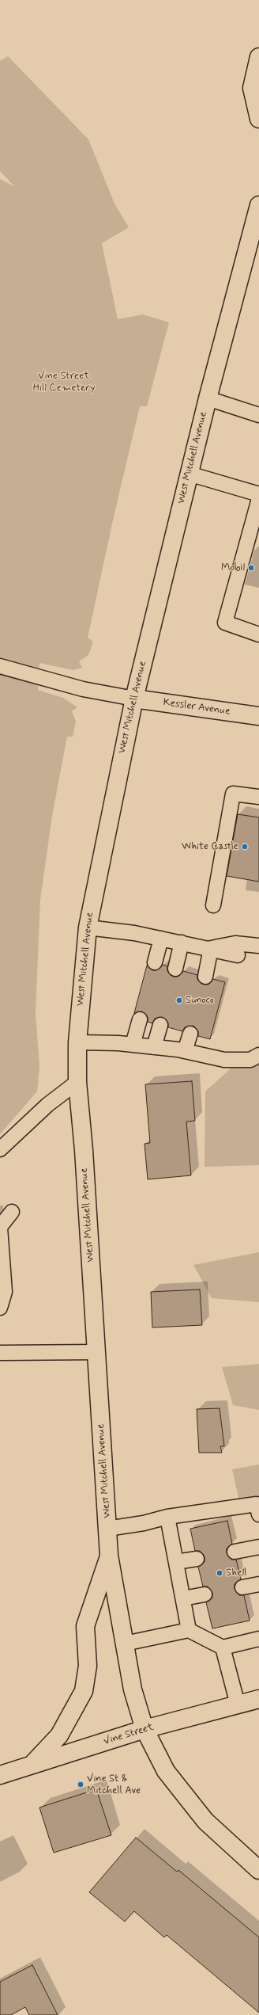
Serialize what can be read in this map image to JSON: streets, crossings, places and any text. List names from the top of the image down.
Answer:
{
  "streets": {
    "main road": ["West Mitchell Avenue", "Kessler Avenue", "Vine Street"]
  },
  "crossings": [
    ["West Mitchell Avenue", "Kessler Avenue"],
    ["West Mitchell Avenue", "Vine Street"]
  ],
  "parks": ["Vine Street Hill Cemetery"],
  "places": [
    "Mobil",
    "White Castle",
    "Sunoco",
    "Shell",
    "Vine St & Mitchell Ave"
  ]
}
